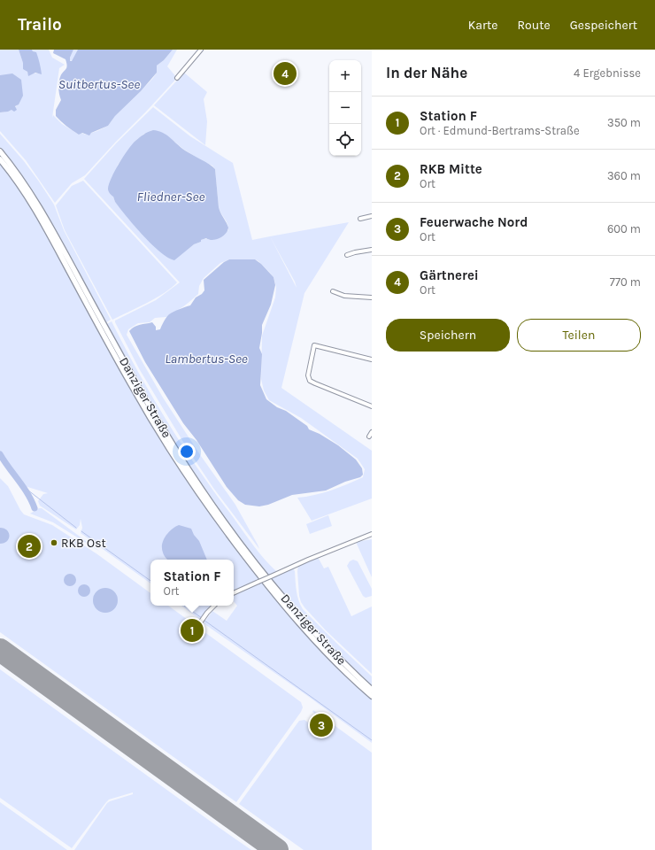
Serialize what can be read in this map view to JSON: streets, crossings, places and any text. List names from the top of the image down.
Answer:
{
  "streets": {
    "highway": ["Danziger Straße"]
  },
  "water": ["Suitbertus-See", "Fliedner-See", "Lambertus-See"],
  "places": ["RKB Ost"],
  "page": {
    "header": "Trailo",
    "nav": ["Karte", "Route", "Gespeichert"],
    "heading": ["In der Nähe", "4 Ergebnisse"],
    "map_buttons": ["+", "−"],
    "pins": [
      "4",
      "2",
      "1",
      "3"
    ],
    "list": [
      {
        "mark": "1",
        "name": "Station F",
        "note": "Ort · Edmund-Bertrams-Straße",
        "value": "350 m"
      },
      {
        "mark": "2",
        "name": "RKB Mitte",
        "note": "Ort",
        "value": "360 m"
      },
      {
        "mark": "3",
        "name": "Feuerwache Nord",
        "note": "Ort",
        "value": "600 m"
      },
      {
        "mark": "4",
        "name": "Gärtnerei",
        "note": "Ort",
        "value": "770 m"
      }
    ],
    "buttons": ["Speichern", "Teilen"],
    "popup": ["Station F", "Ort"]
  }
}
